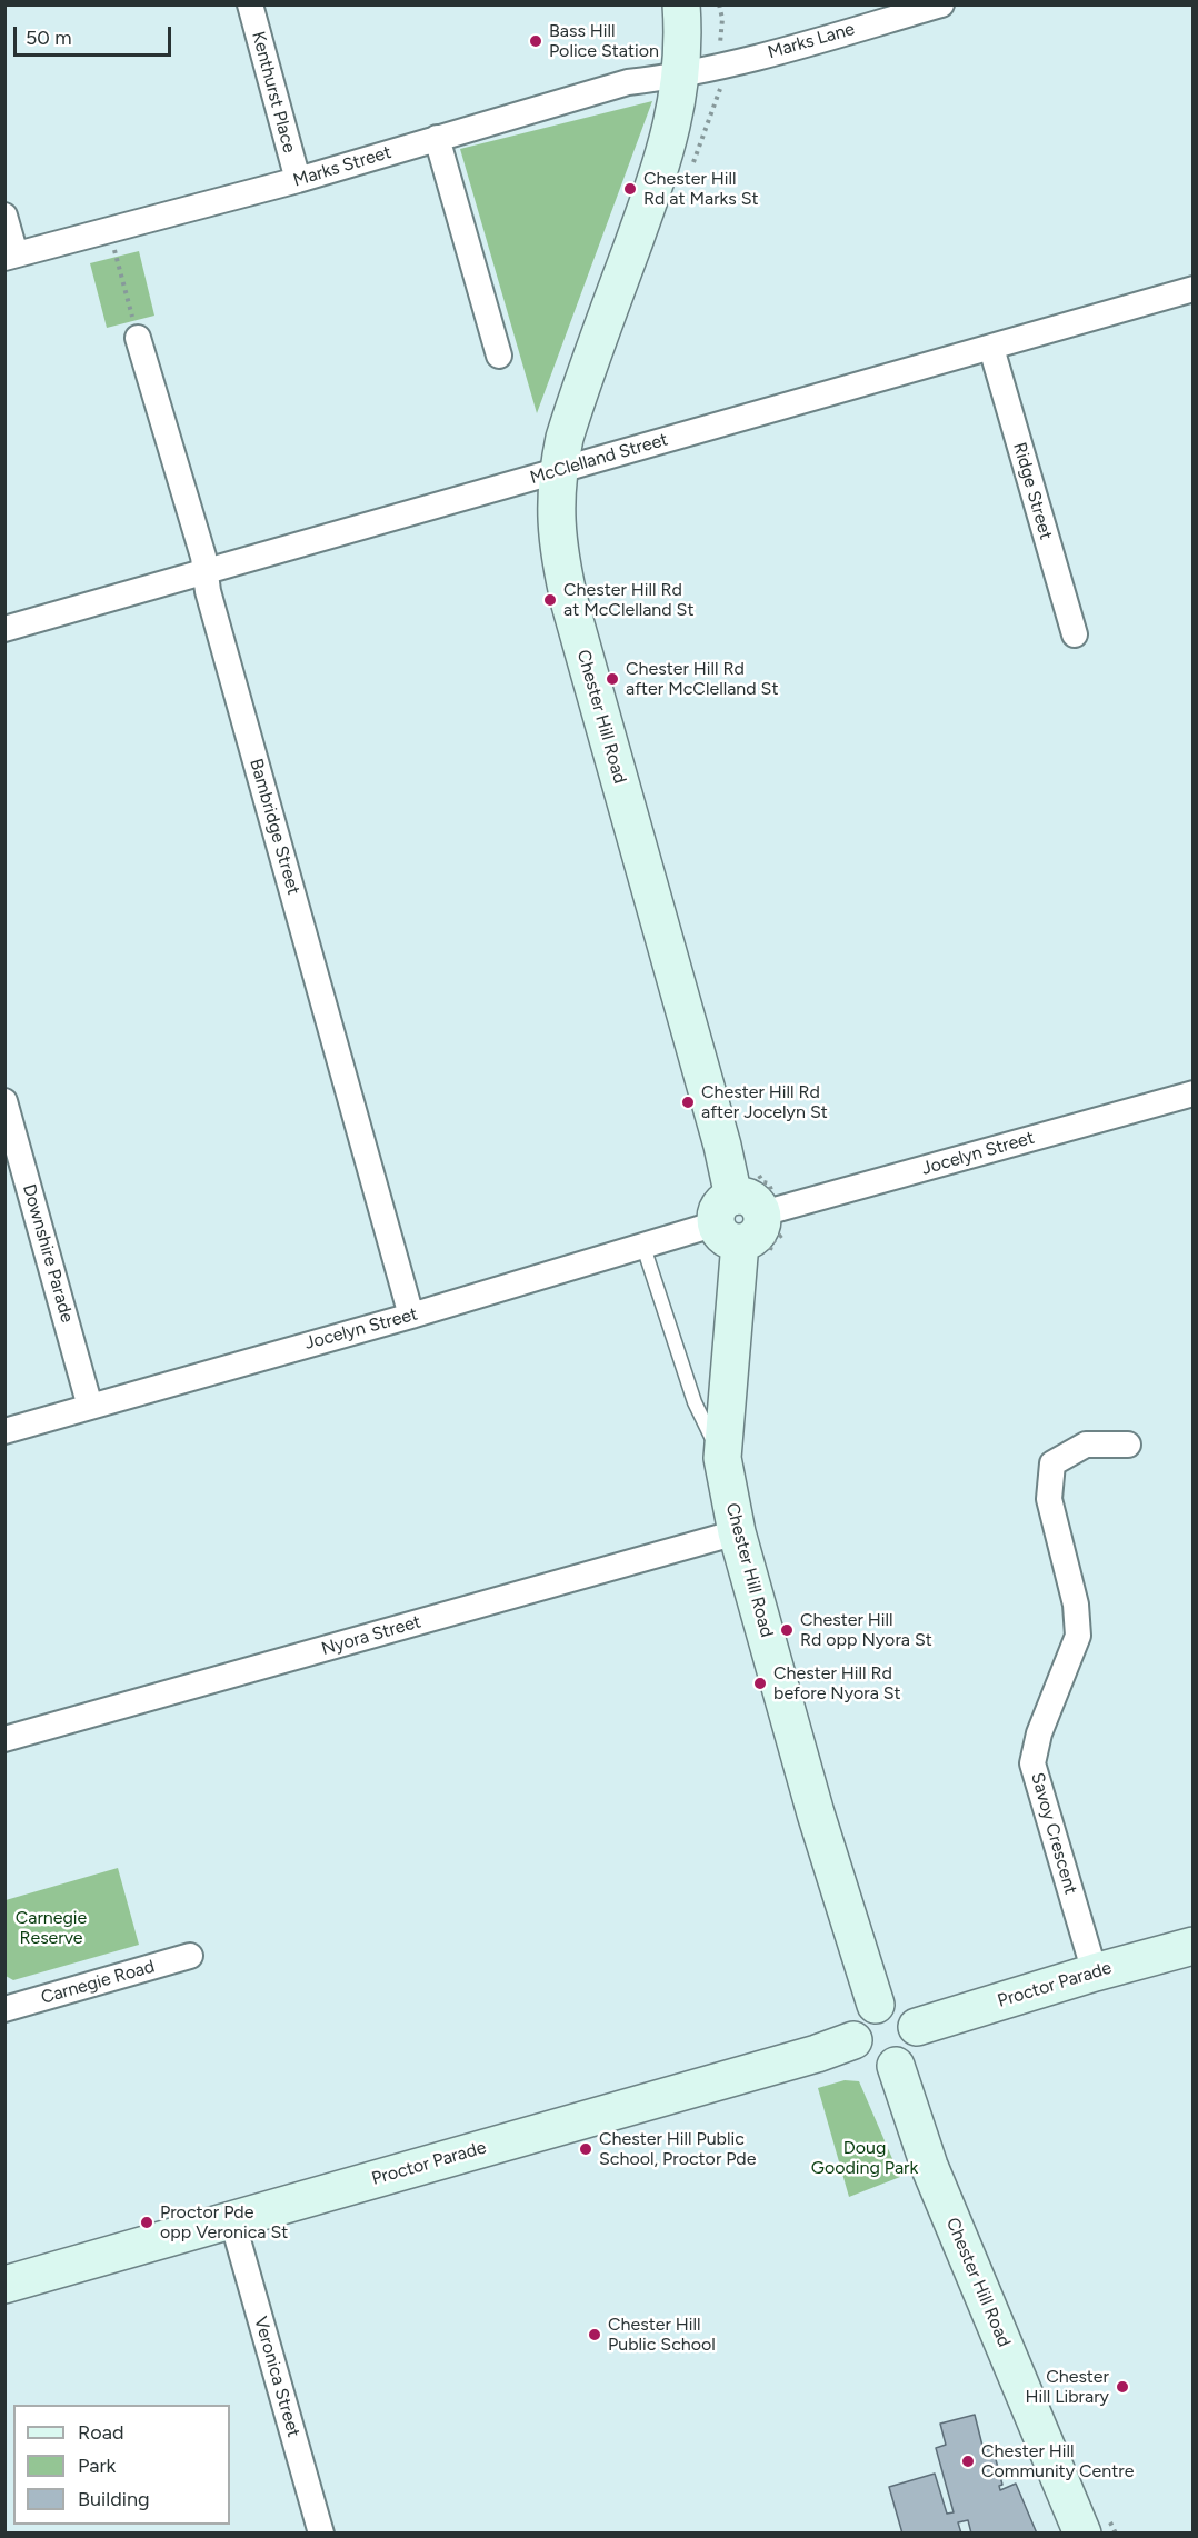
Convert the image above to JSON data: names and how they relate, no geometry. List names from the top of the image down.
{
  "streets": {
    "street": [
      "Marks Lane",
      "Kenthurst Place",
      "Marks Street",
      "McClelland Street",
      "Ridge Street",
      "Chester Hill Road",
      "Bambridge Street",
      "Jocelyn Street",
      "Downshire Parade",
      "Nyora Street",
      "Savoy Crescent",
      "Carnegie Road",
      "Proctor Parade",
      "Veronica Street"
    ]
  },
  "crossings": [
    ["Marks Lane", "Marks Street"],
    ["Marks Lane", "Chester Hill Road"],
    ["Kenthurst Place", "Marks Street"],
    ["Marks Street", "Chester Hill Road"],
    ["McClelland Street", "Ridge Street"],
    ["McClelland Street", "Chester Hill Road"],
    ["McClelland Street", "Bambridge Street"],
    ["Chester Hill Road", "Jocelyn Street"],
    ["Chester Hill Road", "Nyora Street"],
    ["Chester Hill Road", "Proctor Parade"],
    ["Bambridge Street", "Jocelyn Street"],
    ["Jocelyn Street", "Downshire Parade"],
    ["Savoy Crescent", "Proctor Parade"],
    ["Proctor Parade", "Veronica Street"]
  ],
  "parks": ["Carnegie Reserve", "Doug Gooding Park"],
  "places": [
    "Bass Hill Police Station",
    "Chester Hill Rd at Marks St",
    "Chester Hill Rd at McClelland St",
    "Chester Hill Rd after McClelland St",
    "Chester Hill Rd after Jocelyn St",
    "Chester Hill Rd opp Nyora St",
    "Chester Hill Rd before Nyora St",
    "Chester Hill Public School, Proctor Pde",
    "Proctor Pde opp Veronica St",
    "Chester Hill Public School",
    "Chester Hill Library",
    "Chester Hill Community Centre"
  ],
  "legend": ["Road", "Park", "Building"],
  "scale_bar": "50 m"
}
